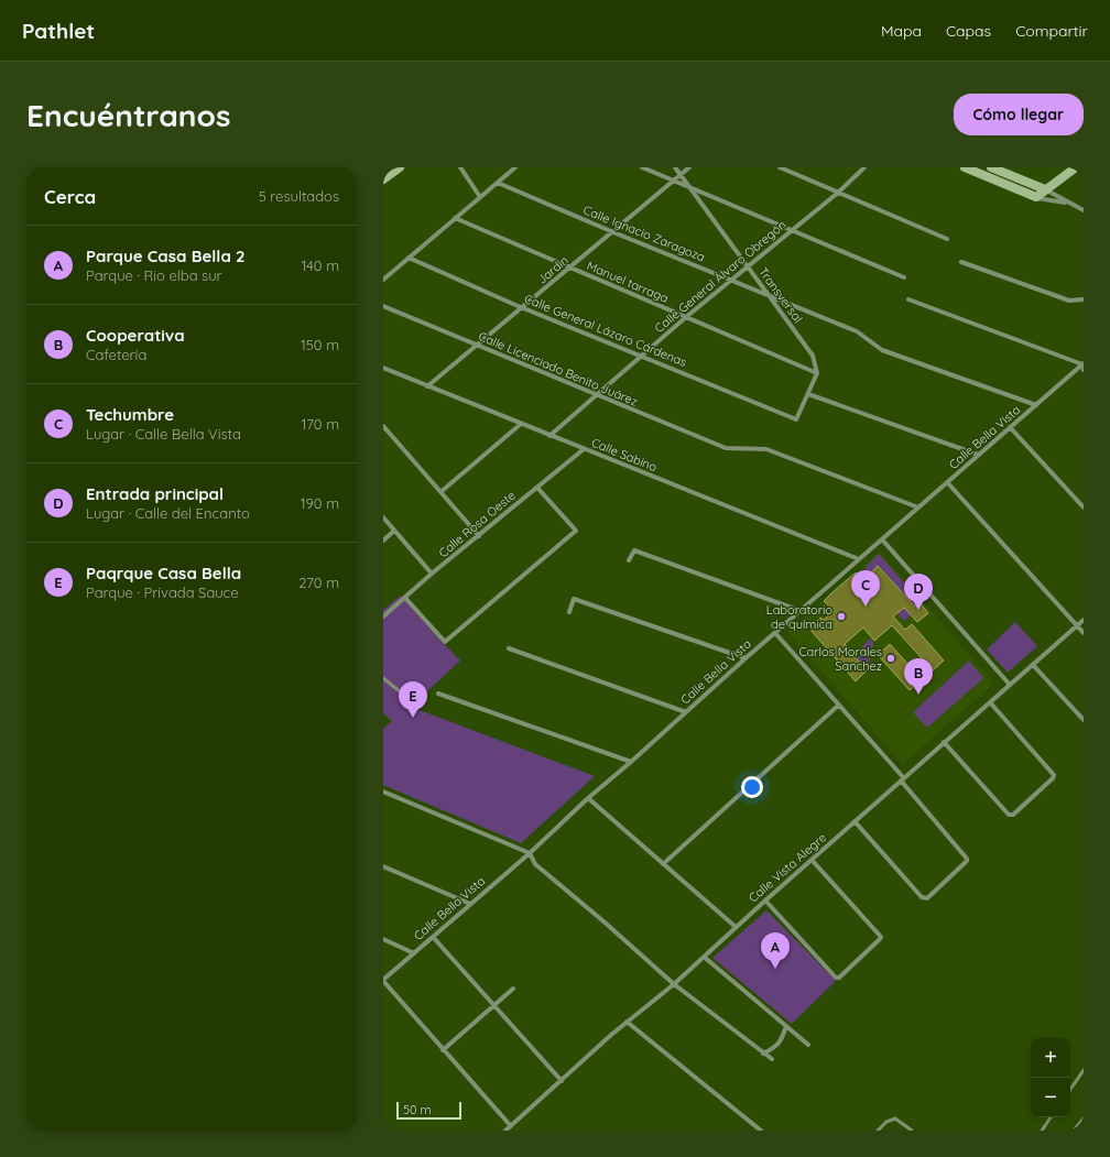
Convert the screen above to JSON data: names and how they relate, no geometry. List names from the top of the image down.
{
  "streets": {
    "street": [
      "Calle Ignacio Zaragoza",
      "Jardin",
      "Calle General Álvaro Obregón",
      "Manuel tarraga",
      "Transversal",
      "Calle General Lázaro Cárdenas",
      "Calle Licenciado Benito Juárez",
      "Calle Bella Vista",
      "Calle Sabino",
      "Calle Rosa Oeste",
      "Calle Vista Alegre"
    ]
  },
  "crossings": [
    ["Calle Ignacio Zaragoza", "Jardin"],
    ["Calle Ignacio Zaragoza", "Calle General Álvaro Obregón"],
    ["Calle Ignacio Zaragoza", "Transversal"],
    ["Calle Ignacio Zaragoza", "Calle Bella Vista"],
    ["Jardin", "Manuel tarraga"],
    ["Jardin", "Transversal"],
    ["Jardin", "Calle General Lázaro Cárdenas"],
    ["Jardin", "Calle Licenciado Benito Juárez"],
    ["Jardin", "Calle Sabino"],
    ["Calle General Álvaro Obregón", "Manuel tarraga"],
    ["Calle General Álvaro Obregón", "Transversal"],
    ["Calle General Álvaro Obregón", "Calle General Lázaro Cárdenas"],
    ["Calle General Álvaro Obregón", "Calle Licenciado Benito Juárez"],
    ["Calle General Álvaro Obregón", "Calle Sabino"],
    ["Manuel tarraga", "Transversal"],
    ["Calle Licenciado Benito Juárez", "Calle Bella Vista"],
    ["Calle Bella Vista", "Calle Sabino"],
    ["Calle Sabino", "Calle Rosa Oeste"]
  ],
  "places": ["Laboratorio de química", "Carlos Morales Sanchez"],
  "scale_bar": "50 m",
  "page": {
    "header": "Pathlet",
    "nav": ["Mapa", "Capas", "Compartir"],
    "buttons": "Cómo llegar",
    "title": "Encuéntranos",
    "heading": ["Cerca", "5 resultados"],
    "list": [
      {
        "mark": "A",
        "name": "Parque Casa Bella 2",
        "note": "Parque · Rio elba sur",
        "value": "140 m"
      },
      {
        "mark": "B",
        "name": "Cooperativa",
        "note": "Cafetería",
        "value": "150 m"
      },
      {
        "mark": "C",
        "name": "Techumbre",
        "note": "Lugar · Calle Bella Vista",
        "value": "170 m"
      },
      {
        "mark": "D",
        "name": "Entrada principal",
        "note": "Lugar · Calle del Encanto",
        "value": "190 m"
      },
      {
        "mark": "E",
        "name": "Paqrque Casa Bella",
        "note": "Parque · Privada Sauce",
        "value": "270 m"
      }
    ],
    "pins": [
      "C",
      "D",
      "B",
      "E",
      "A"
    ],
    "map_buttons": ["+", "−"],
    "scale": "50 m"
  }
}
